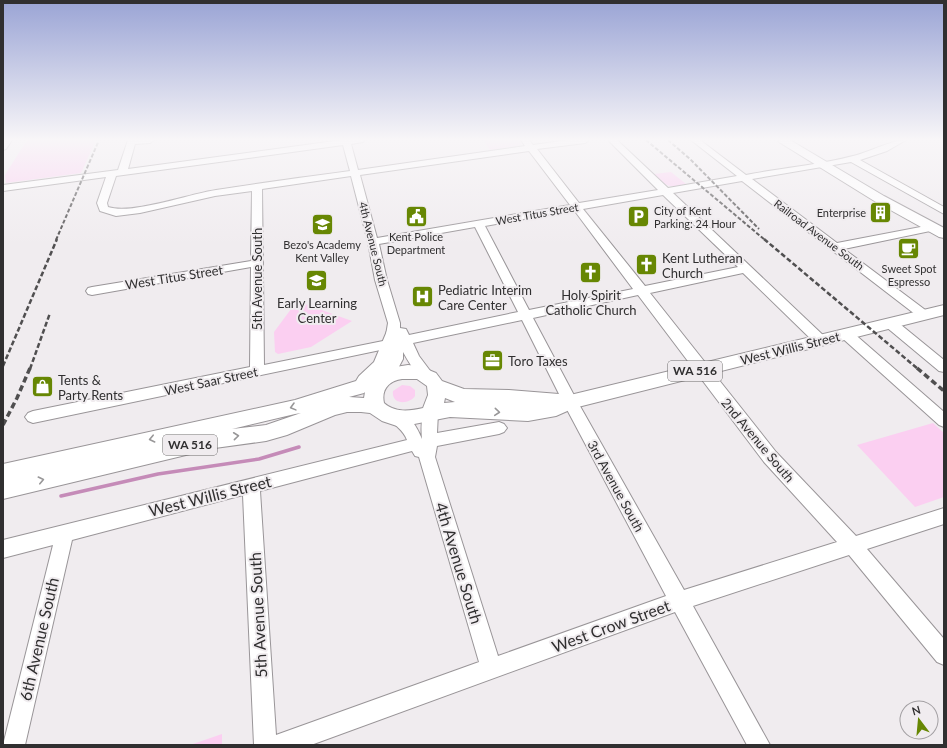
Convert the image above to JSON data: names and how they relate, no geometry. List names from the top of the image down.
{
  "streets": {
    "main road": ["West Willis Street", "WA 516"],
    "street": [
      "West Titus Street",
      "Railroad Avenue South",
      "4th Avenue South",
      "5th Avenue South",
      "West Saar Street",
      "2nd Avenue South",
      "3rd Avenue South",
      "West Crow Street",
      "6th Avenue South"
    ]
  },
  "crossings": [
    ["West Titus Street", "Railroad Avenue South"],
    ["West Titus Street", "4th Avenue South"],
    ["West Titus Street", "5th Avenue South"],
    ["West Titus Street", "2nd Avenue South"],
    ["West Titus Street", "3rd Avenue South"],
    ["Railroad Avenue South", "WA 516"],
    ["4th Avenue South", "West Willis Street"],
    ["4th Avenue South", "WA 516"],
    ["4th Avenue South", "West Saar Street"],
    ["4th Avenue South", "West Crow Street"],
    ["5th Avenue South", "West Willis Street"],
    ["5th Avenue South", "West Saar Street"],
    ["West Willis Street", "WA 516"],
    ["West Willis Street", "2nd Avenue South"],
    ["West Willis Street", "3rd Avenue South"],
    ["West Willis Street", "6th Avenue South"],
    ["West Saar Street", "2nd Avenue South"],
    ["West Saar Street", "3rd Avenue South"],
    ["2nd Avenue South", "West Crow Street"],
    ["3rd Avenue South", "West Crow Street"]
  ],
  "places": {
    "building": ["Enterprise"],
    "public building": ["Kent Police Department"],
    "parking": ["City of Kent Parking: 24 Hour"],
    "school or university": ["Bezo's Academy Kent Valley", "Early Learning Center"],
    "cafe": ["Sweet Spot Espresso"],
    "church": ["Kent Lutheran Church", "Holy Spirit Catholic Church"],
    "hospital": ["Pediatric Interim Care Center"],
    "office": ["Toro Taxes"],
    "shop": ["Tents & Party Rents"]
  },
  "north": "top"
}
